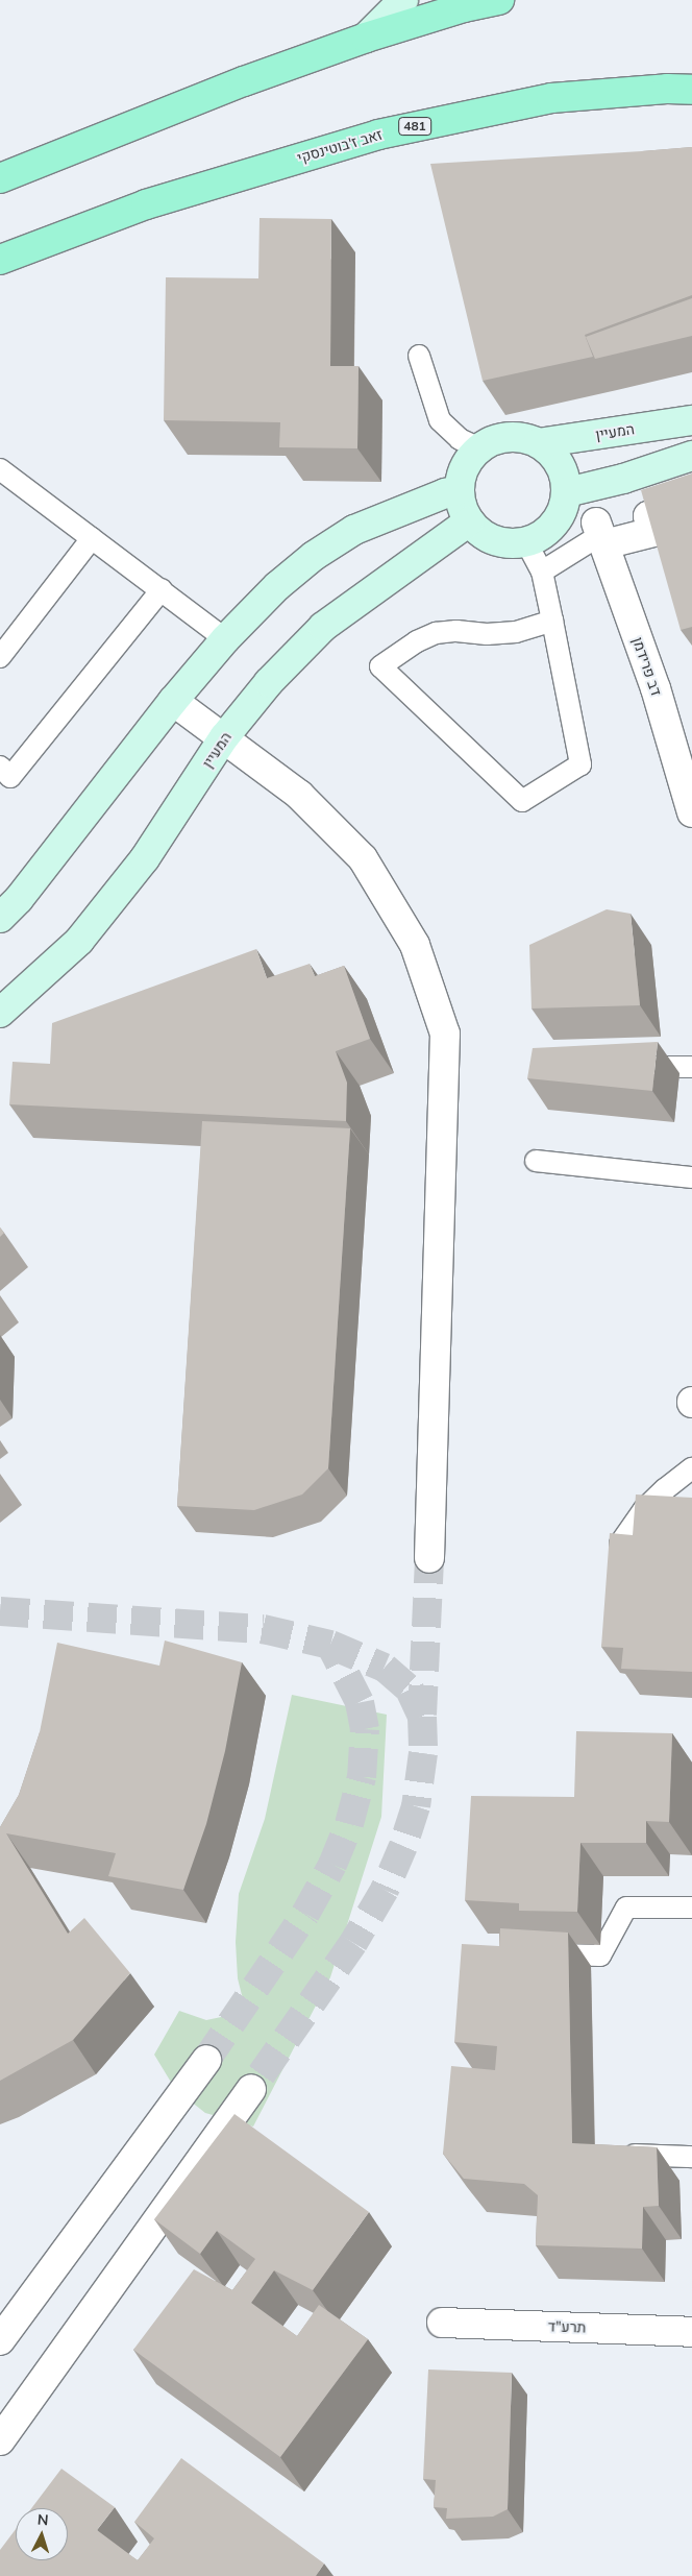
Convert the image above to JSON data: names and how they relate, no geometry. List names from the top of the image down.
{
  "streets": {
    "main road": ["481", "זאב ז'בוטינסקי"],
    "street": ["המעיין", "דב פרידמן", "תרע\"ד"]
  },
  "north": "top"
}
